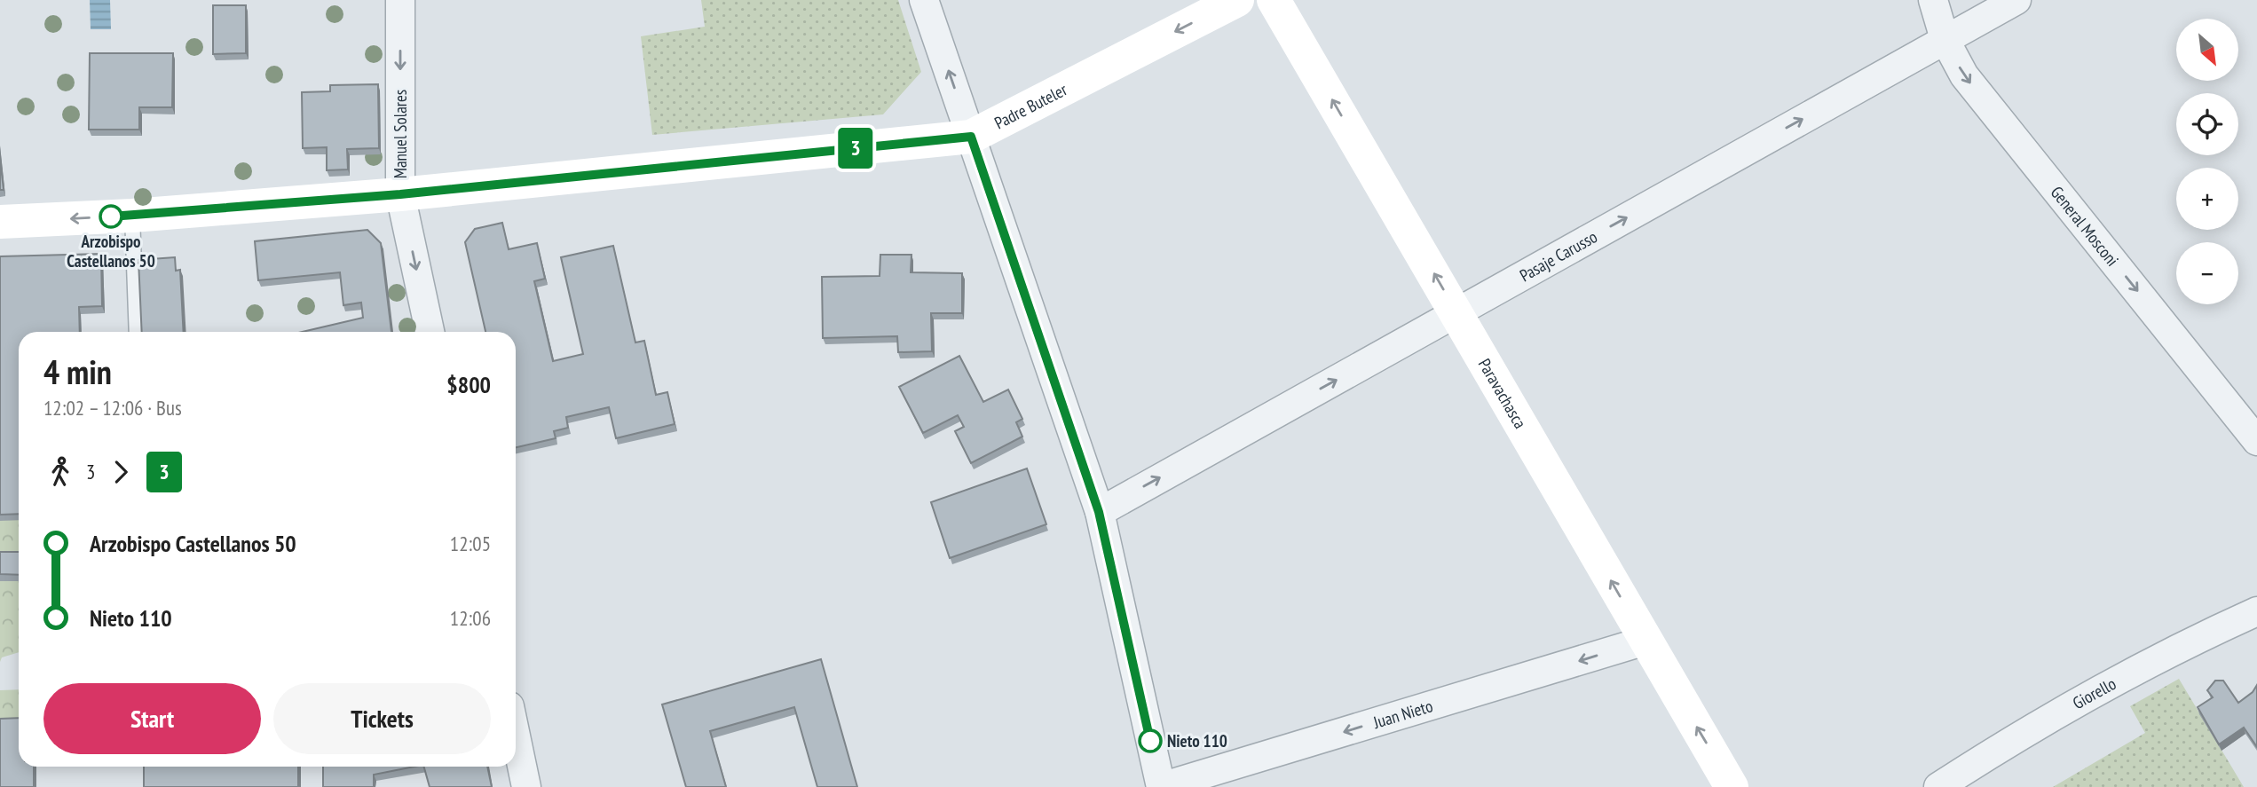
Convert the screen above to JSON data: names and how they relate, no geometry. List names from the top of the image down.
{
  "streets": {
    "street": [
      "Padre Buteler",
      "Manuel Solares",
      "General Mosconi",
      "Pasaje Carusso",
      "Paravachasca",
      "Giorello",
      "Juan Nieto"
    ]
  },
  "crossings": [
    ["Padre Buteler", "Manuel Solares"],
    ["General Mosconi", "Pasaje Carusso"],
    ["Pasaje Carusso", "Paravachasca"],
    ["Paravachasca", "Juan Nieto"]
  ],
  "one_way": [
    "Manuel Solares",
    "General Mosconi",
    "Pasaje Carusso",
    "Paravachasca",
    "Juan Nieto"
  ],
  "places": ["Arzobispo Castellanos 50", "Nieto 110"],
  "lines": ["bus line 3"],
  "north": "bottom right",
  "page": {
    "on_map": "3",
    "map_buttons": ["+", "−"],
    "heading": ["4 min", "12:02 – 12:06 · Bus", "$800"],
    "legs": ["3", "3"],
    "list": [
      {
        "name": "Arzobispo Castellanos 50",
        "value": "12:05"
      },
      {
        "name": "Nieto 110",
        "value": "12:06"
      }
    ],
    "buttons": ["Start", "Tickets"]
  }
}
